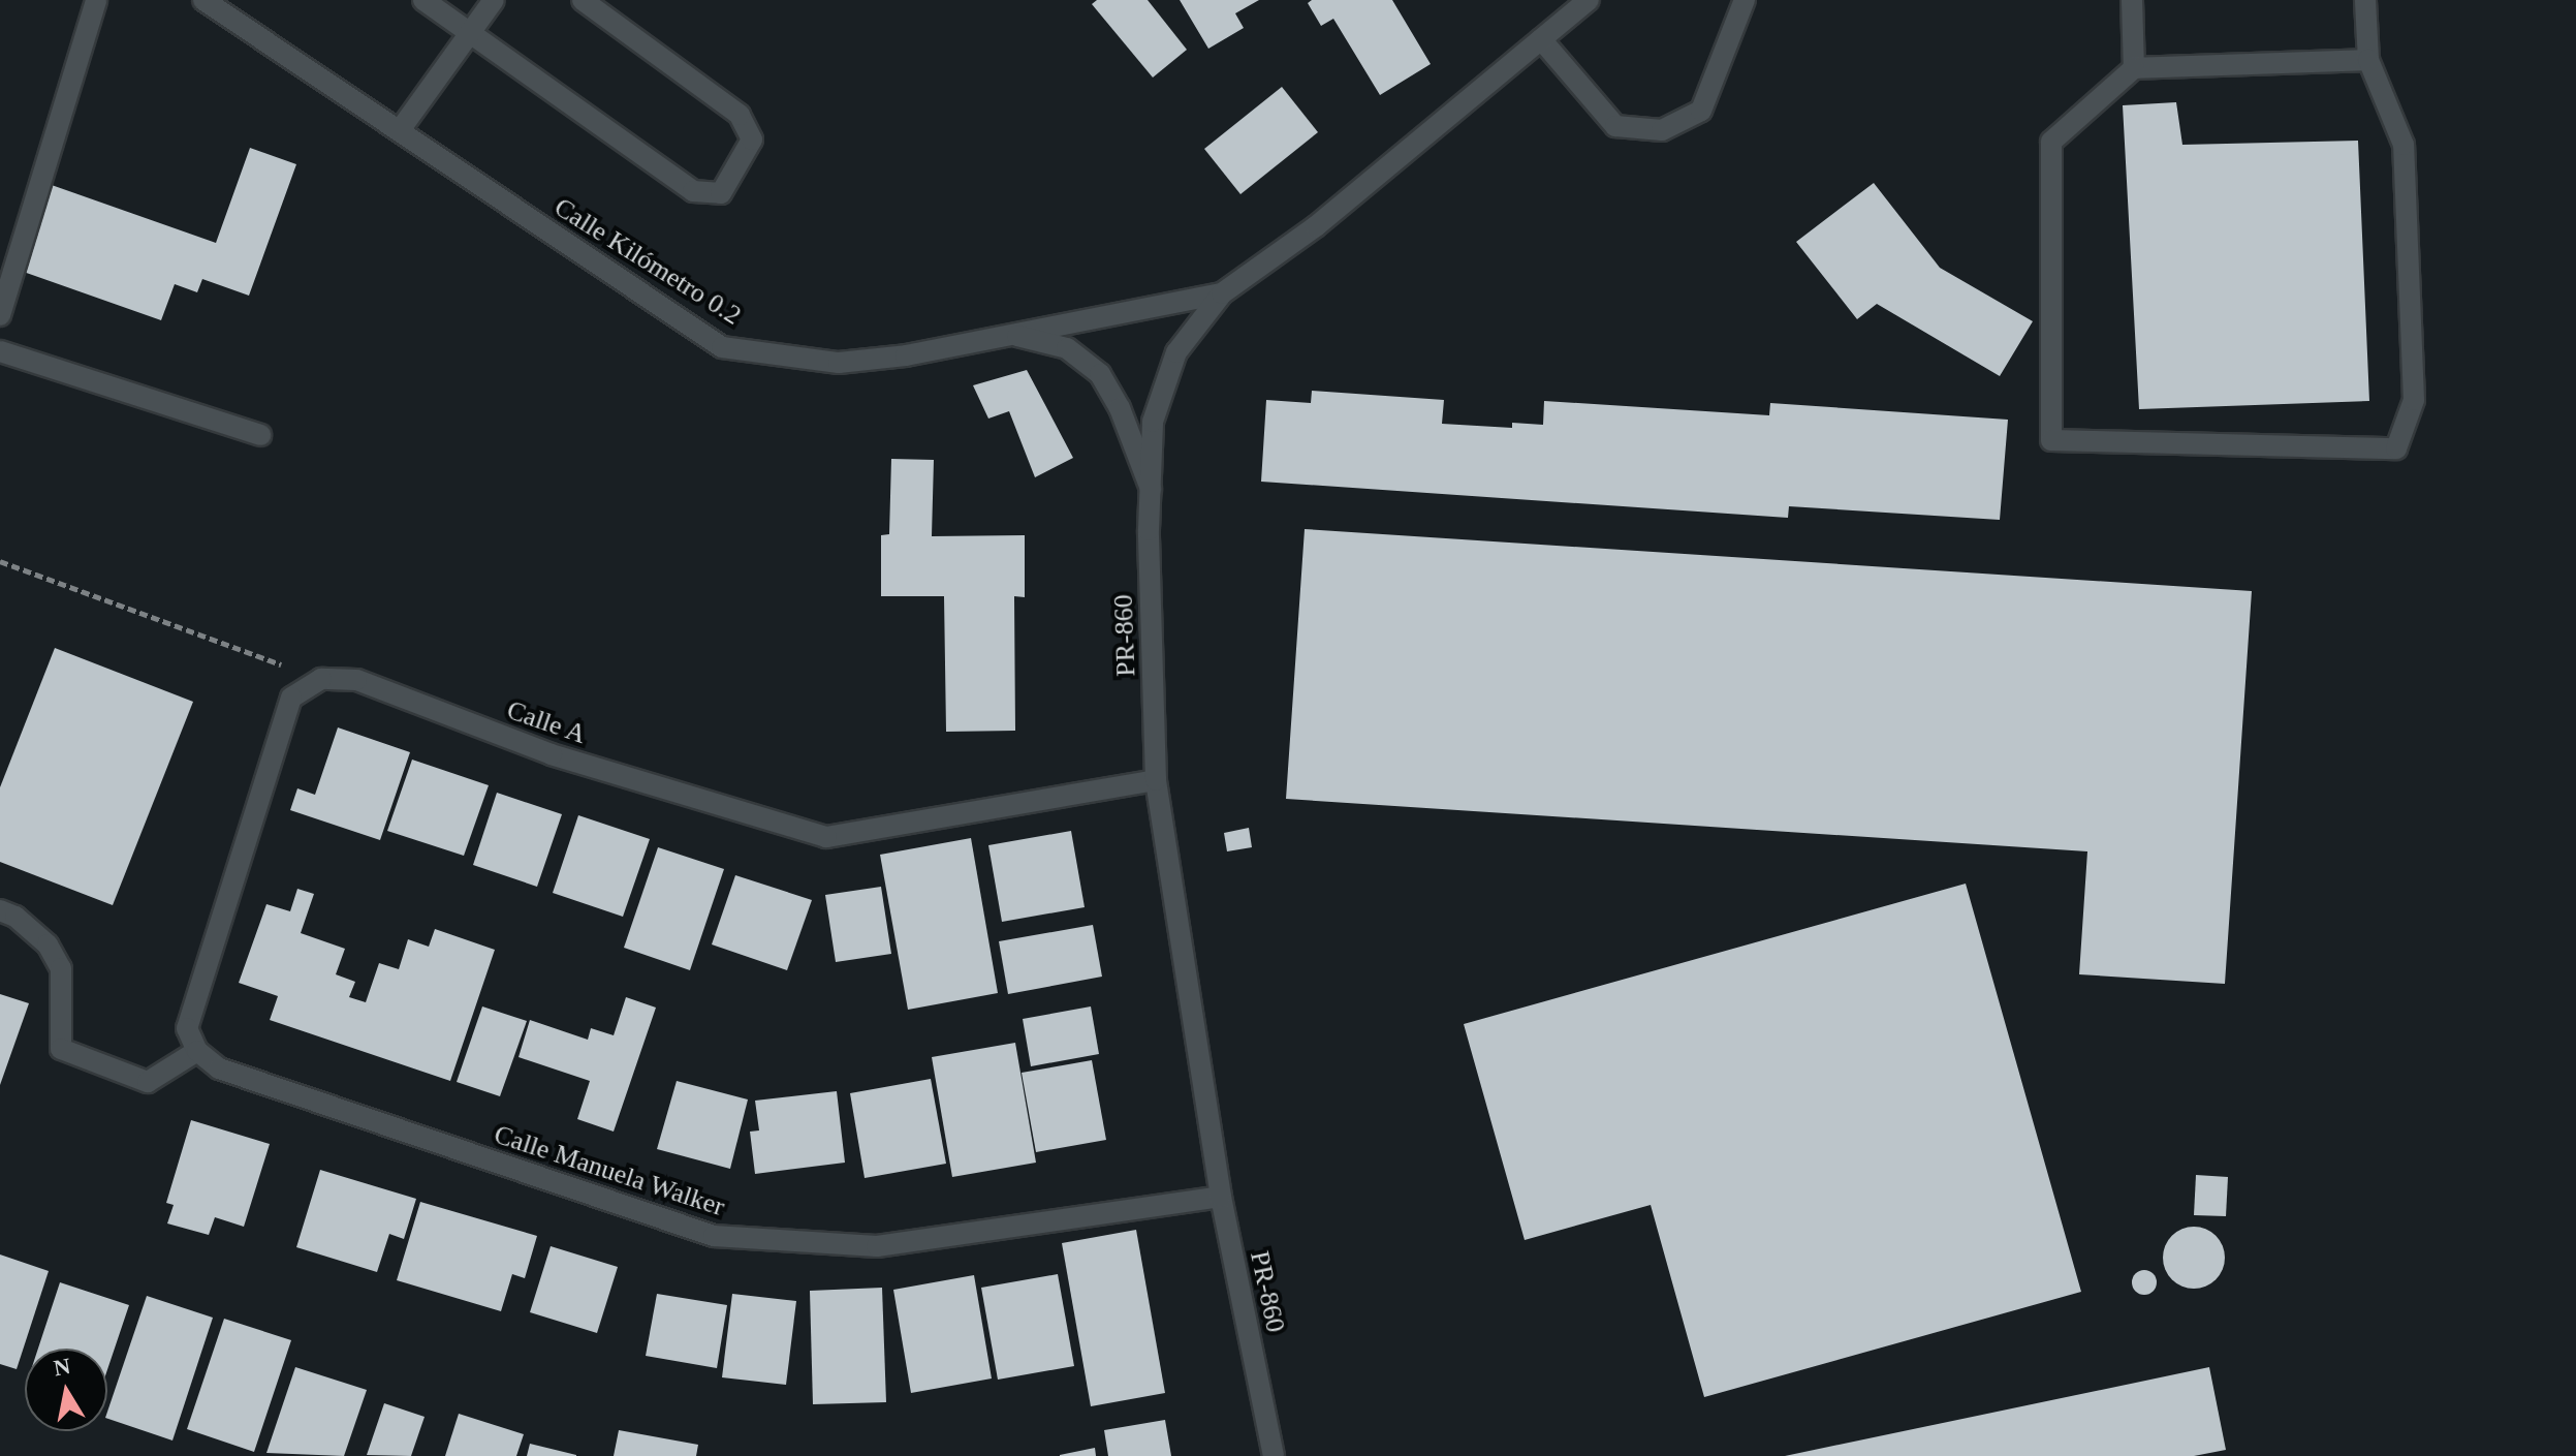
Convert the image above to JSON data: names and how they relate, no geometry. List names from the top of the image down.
{
  "streets": {
    "street": [
      "Calle Kilómetro 0.2",
      "PR-860",
      "Calle A",
      "Calle Manuela Walker"
    ]
  },
  "crossings": [
    ["Calle Kilómetro 0.2", "PR-860"],
    ["PR-860", "Calle A"],
    ["PR-860", "Calle Manuela Walker"]
  ],
  "north": "top"
}
